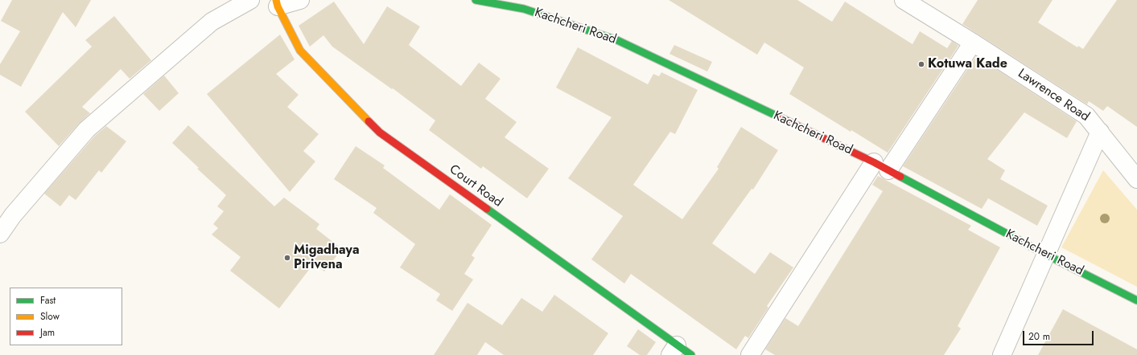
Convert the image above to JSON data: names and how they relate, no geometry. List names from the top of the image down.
{
  "streets": {
    "street": ["Kachcheri Road", "Lawrence Road", "Court Road"]
  },
  "places": ["Kotuwa Kade", "Migadhaya Pirivena"],
  "legend": ["Fast", "Slow", "Jam"],
  "scale_bar": "20 m"
}
